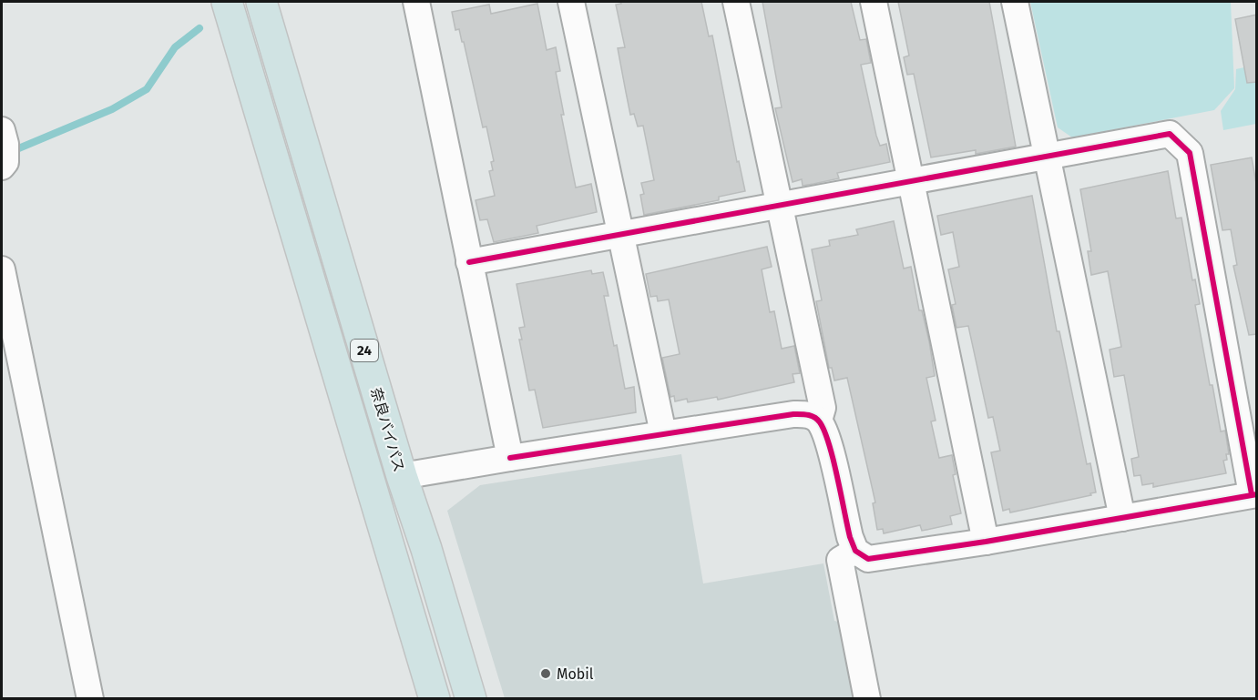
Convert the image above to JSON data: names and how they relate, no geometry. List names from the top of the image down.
{
  "streets": {
    "highway": ["24", "奈良バイパス"]
  },
  "places": ["Mobil"]
}
